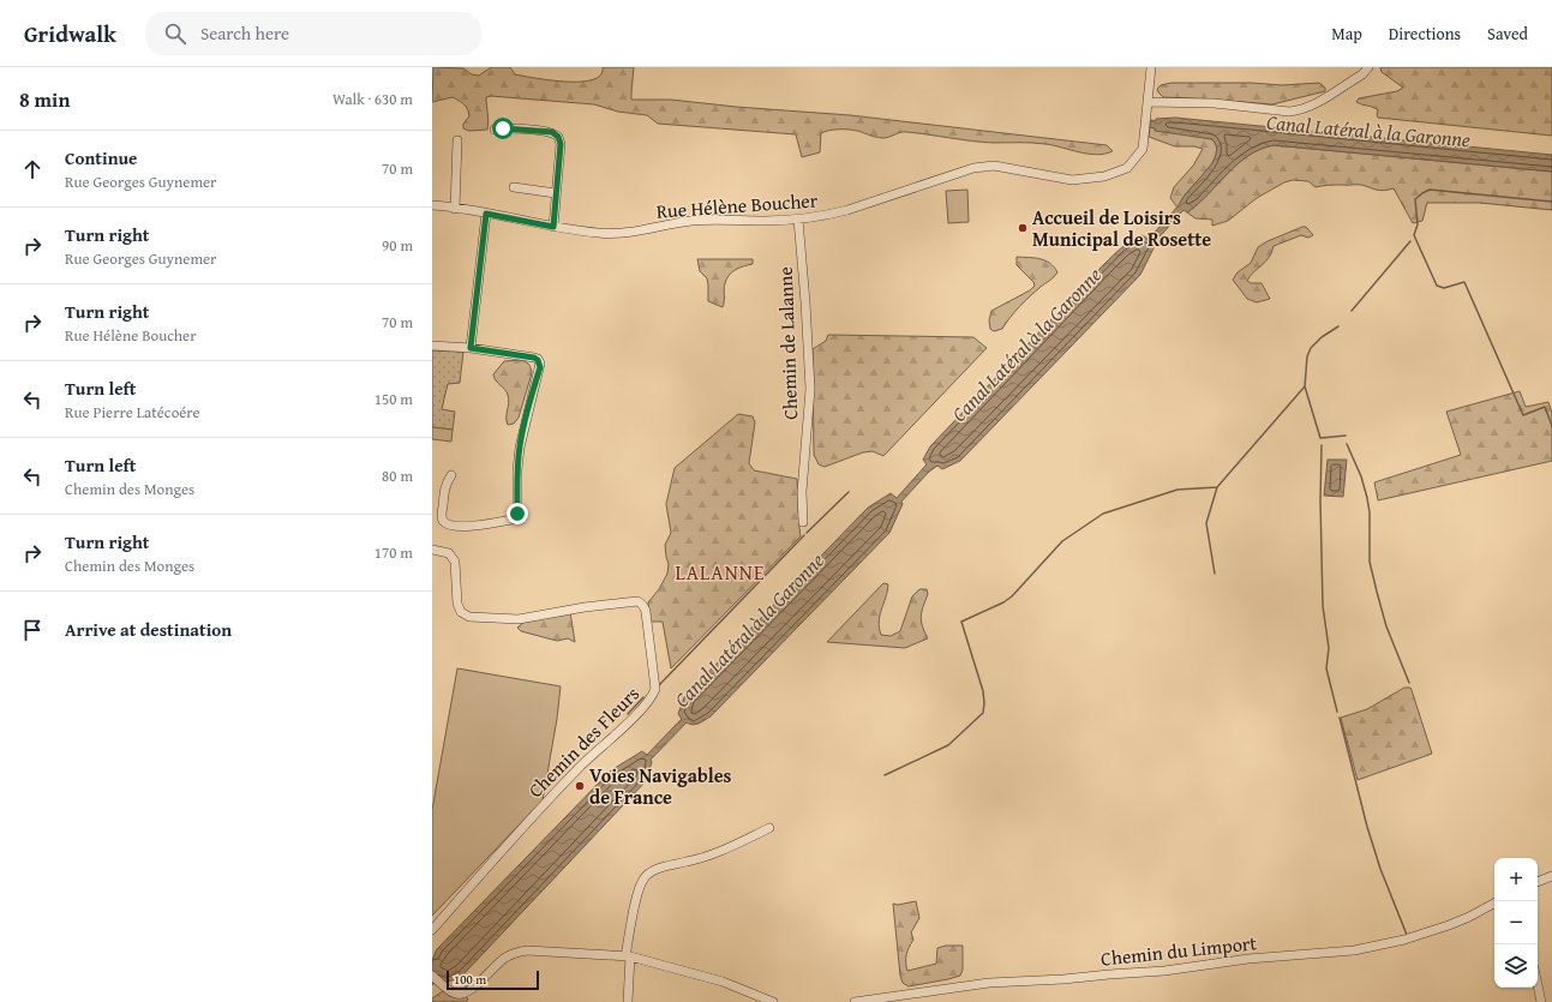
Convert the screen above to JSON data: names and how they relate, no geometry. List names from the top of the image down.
{
  "streets": {
    "street": [
      "Rue Hélène Boucher",
      "Chemin de Lalanne",
      "Chemin des Fleurs",
      "Chemin du Limport"
    ]
  },
  "crossings": [
    ["Rue Hélène Boucher", "Chemin de Lalanne"]
  ],
  "districts": ["LALANNE"],
  "water": ["Canal Latéral à la Garonne"],
  "places": ["Accueil de Loisirs Municipal de Rosette", "Voies Navigables de France"],
  "scale_bar": "100 m",
  "page": {
    "header": "Gridwalk",
    "search": "Search here",
    "nav": ["Map", "Directions", "Saved"],
    "heading": ["8 min", "Walk · 630 m"],
    "list": [
      ["Continue", "Rue Georges Guynemer", "70 m"],
      ["Turn right", "Rue Georges Guynemer", "90 m"],
      ["Turn right", "Rue Hélène Boucher", "70 m"],
      ["Turn left", "Rue Pierre Latécoére", "150 m"],
      ["Turn left", "Chemin des Monges", "80 m"],
      ["Turn right", "Chemin des Monges", "170 m"],
      "Arrive at destination"
    ],
    "map_buttons": ["+", "−"],
    "scale": "100 m"
  }
}
